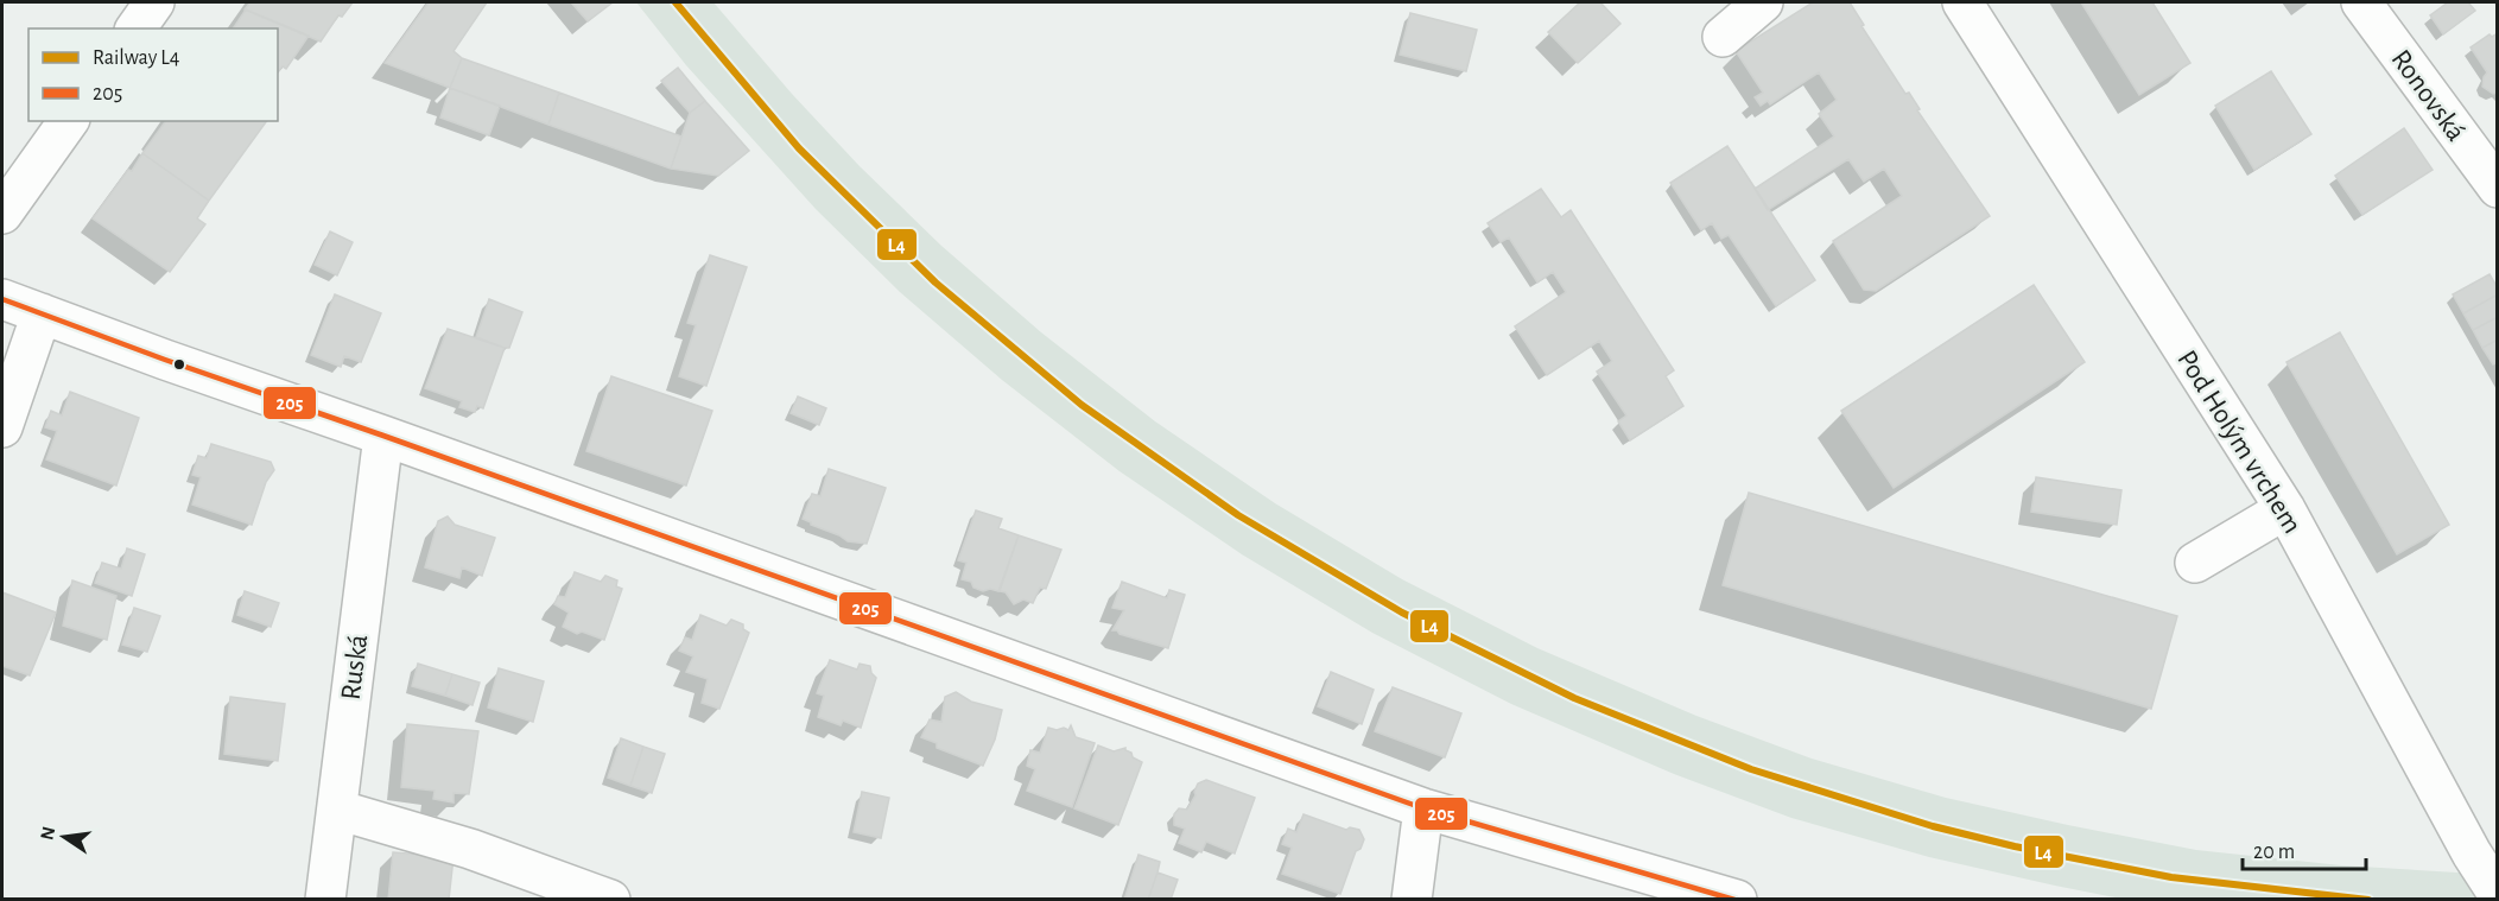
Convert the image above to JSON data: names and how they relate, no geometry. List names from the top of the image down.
{
  "streets": {
    "street": ["Ronovská", "Pod Holým vrchem", "Ruská"]
  },
  "lines": ["rail line L4", "transit line 205"],
  "legend": ["Railway L4", "205"],
  "scale_bar": "20 m",
  "north": "left"
}
